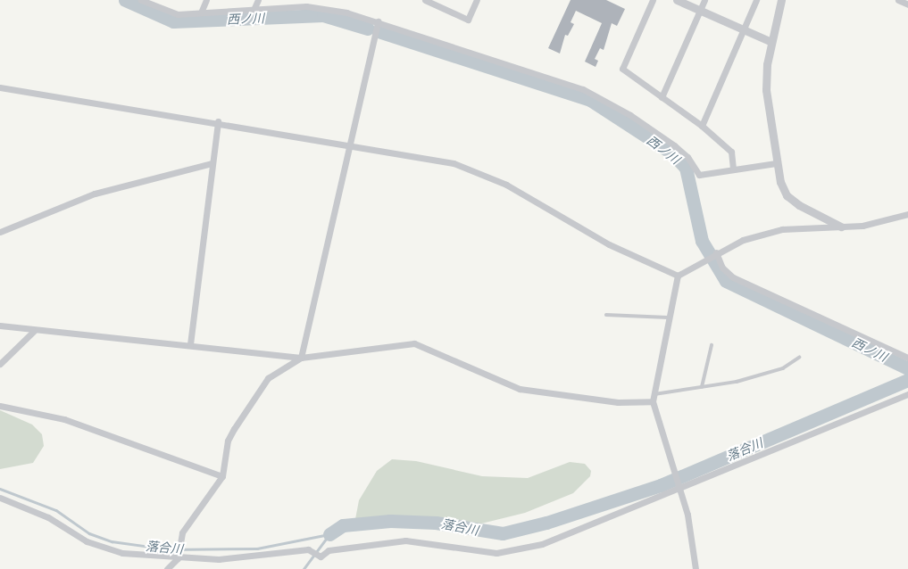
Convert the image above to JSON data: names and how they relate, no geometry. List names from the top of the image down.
{
  "water": ["西ノ川", "落合川"]
}
